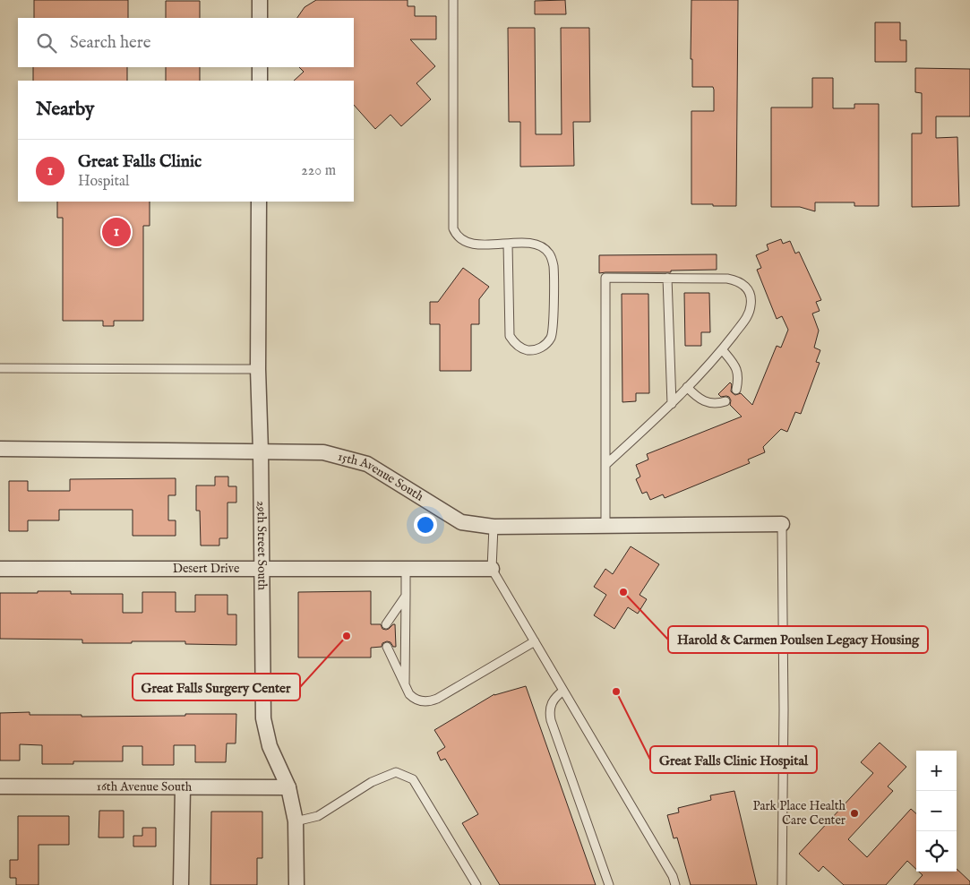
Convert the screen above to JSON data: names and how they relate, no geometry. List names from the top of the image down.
{
  "streets": {
    "street": [
      "15th Avenue South",
      "29th Street South",
      "Desert Drive",
      "16th Avenue South"
    ]
  },
  "crossings": [
    ["15th Avenue South", "29th Street South"],
    ["29th Street South", "Desert Drive"],
    ["29th Street South", "16th Avenue South"]
  ],
  "places": [
    "Harold & Carmen Poulsen Legacy Housing",
    "Great Falls Surgery Center",
    "Great Falls Clinic Hospital",
    "Park Place Health Care Center"
  ],
  "page": {
    "search": "Search here",
    "heading": "Nearby",
    "list": [
      {
        "mark": "1",
        "name": "Great Falls Clinic",
        "note": "Hospital",
        "value": "220 m"
      }
    ],
    "pins": "1",
    "map_buttons": ["+", "−"]
  }
}
